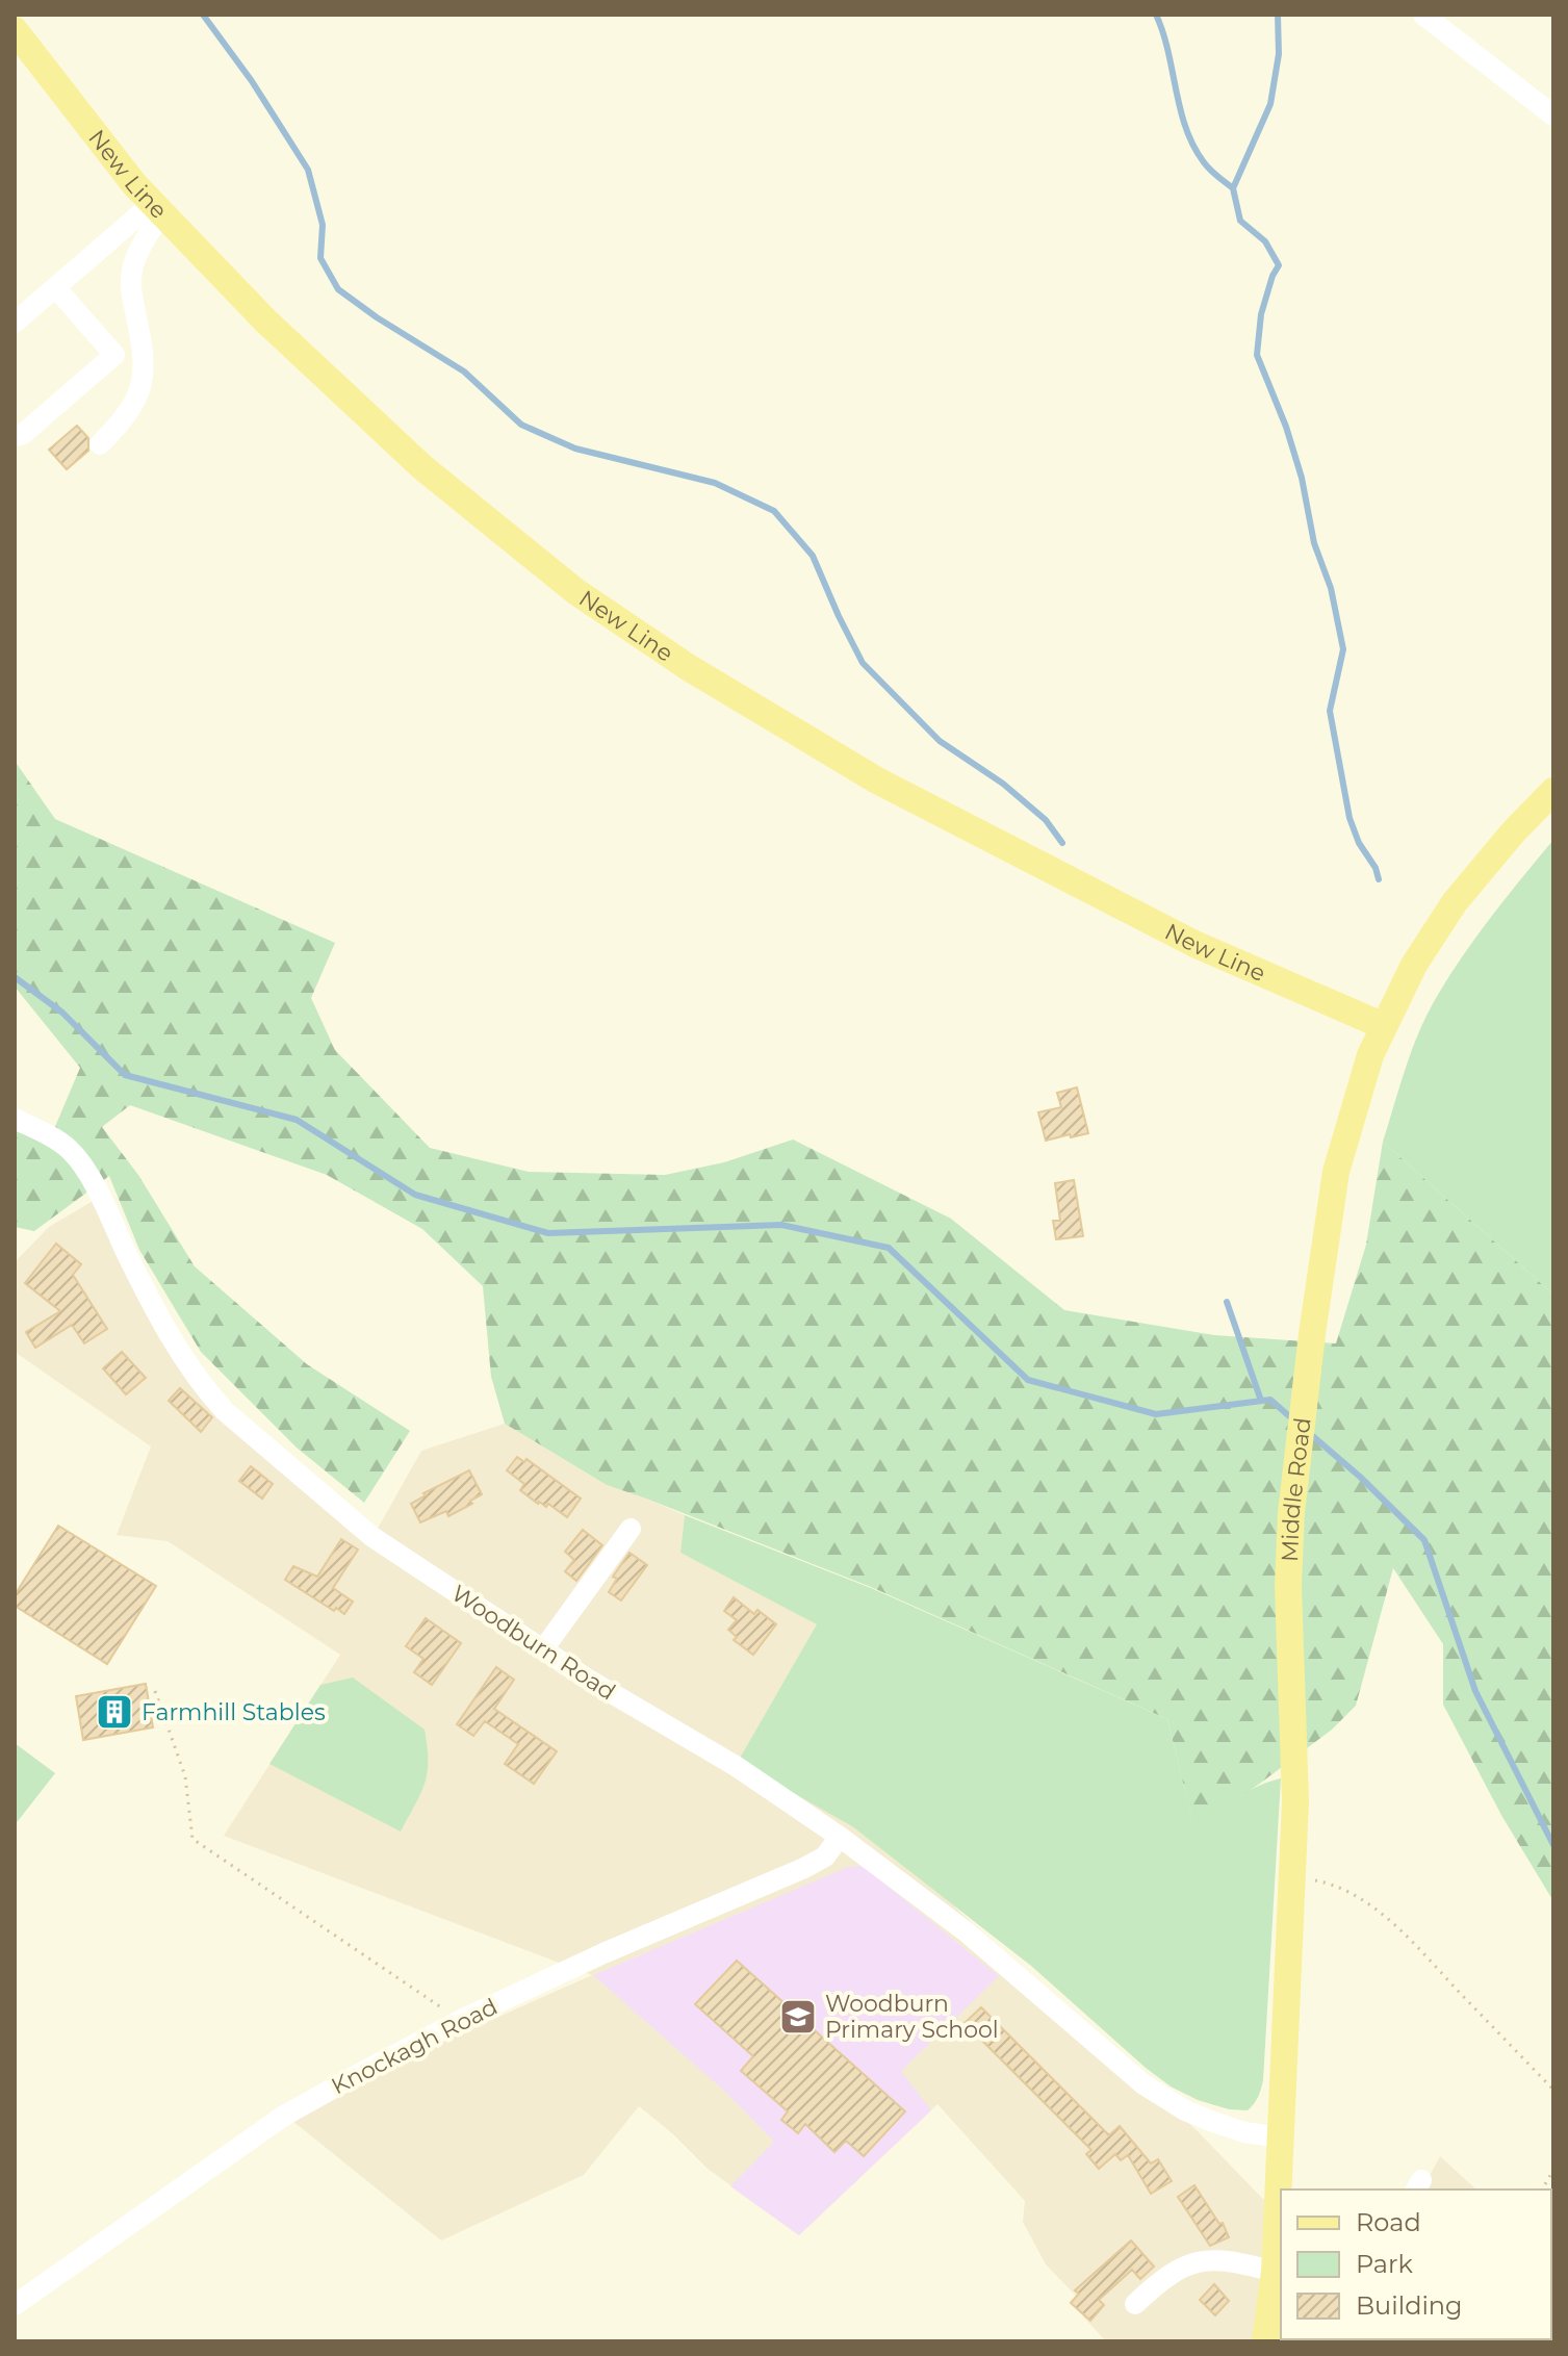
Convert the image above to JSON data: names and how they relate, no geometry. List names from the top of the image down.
{
  "streets": {
    "main road": ["New Line", "Middle Road"],
    "street": ["Woodburn Road", "Knockagh Road"]
  },
  "crossings": [
    ["New Line", "Middle Road"],
    ["Middle Road", "Woodburn Road"],
    ["Woodburn Road", "Knockagh Road"]
  ],
  "places": {
    "building": ["Farmhill Stables"],
    "school or university": ["Woodburn Primary School"]
  },
  "legend": ["Road", "Park", "Building"]
}
